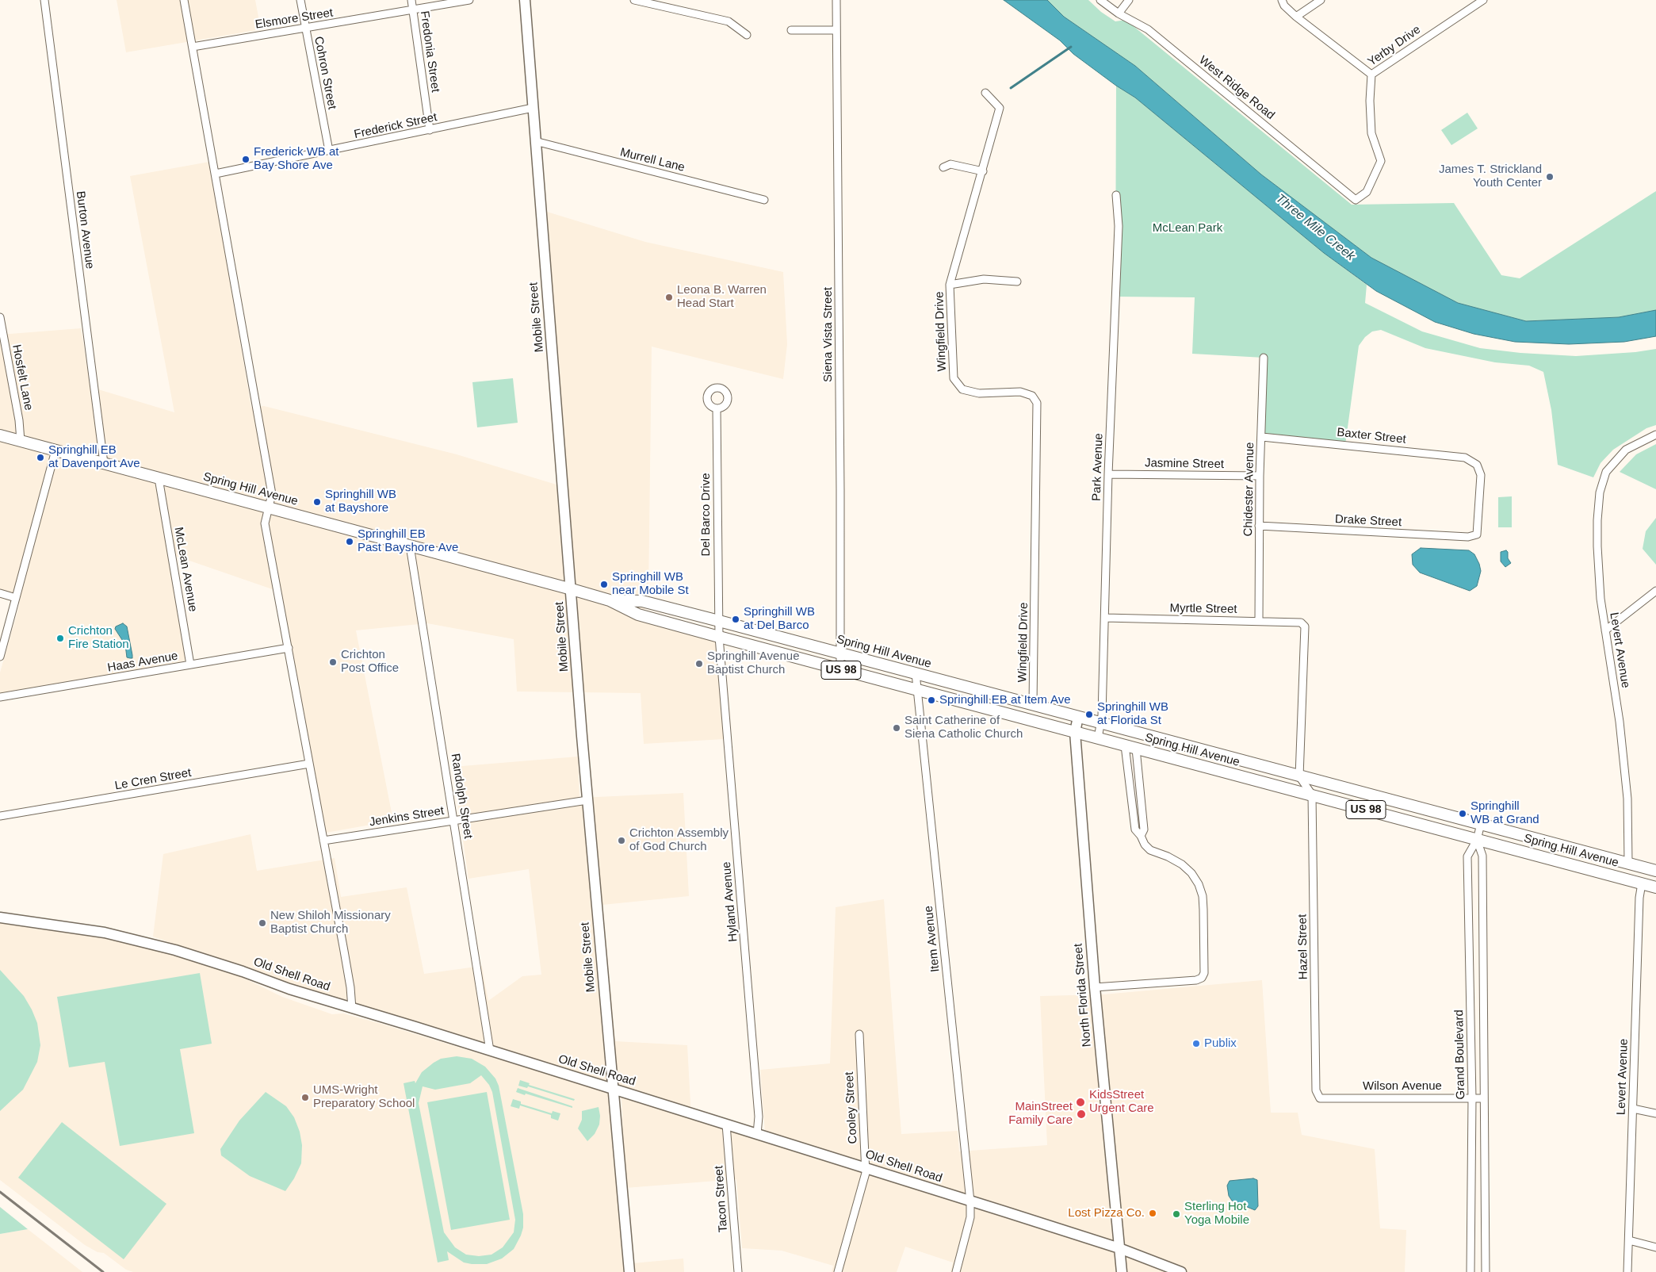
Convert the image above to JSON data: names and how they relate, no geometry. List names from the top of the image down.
{
  "streets": {
    "main road": ["Spring Hill Avenue", "US 98"],
    "street": [
      "Elsmore Street",
      "Yerby Drive",
      "Fredonia Street",
      "Cohron Street",
      "West Ridge Road",
      "Frederick Street",
      "Murrell Lane",
      "Burton Avenue",
      "Mobile Street",
      "Wingfield Drive",
      "Siena Vista Street",
      "Hosfelt Lane",
      "Baxter Street",
      "Jasmine Street",
      "Park Avenue",
      "Chidester Avenue",
      "Del Barco Drive",
      "Drake Street",
      "McLean Avenue",
      "Myrtle Street",
      "Levert Avenue",
      "Haas Avenue",
      "Le Cren Street",
      "Randolph Street",
      "Jenkins Street",
      "Hyland Avenue",
      "Item Avenue",
      "Hazel Street",
      "Old Shell Road",
      "North Florida Street",
      "Grand Boulevard",
      "Wilson Avenue",
      "Cooley Street",
      "Tacon Street"
    ]
  },
  "crossings": [
    ["Elsmore Street", "Fredonia Street"],
    ["Elsmore Street", "Cohron Street"],
    ["Yerby Drive", "West Ridge Road"],
    ["Fredonia Street", "Frederick Street"],
    ["Cohron Street", "Frederick Street"],
    ["Frederick Street", "Mobile Street"],
    ["Murrell Lane", "Mobile Street"],
    ["Burton Avenue", "Spring Hill Avenue"],
    ["Mobile Street", "Spring Hill Avenue"],
    ["Mobile Street", "Jenkins Street"],
    ["Mobile Street", "Old Shell Road"],
    ["Wingfield Drive", "Spring Hill Avenue"],
    ["Siena Vista Street", "Spring Hill Avenue"],
    ["Hosfelt Lane", "Spring Hill Avenue"],
    ["Baxter Street", "Chidester Avenue"],
    ["Baxter Street", "Drake Street"],
    ["Jasmine Street", "Park Avenue"],
    ["Jasmine Street", "Chidester Avenue"],
    ["Park Avenue", "Spring Hill Avenue"],
    ["Park Avenue", "Myrtle Street"],
    ["Spring Hill Avenue", "Del Barco Drive"],
    ["Spring Hill Avenue", "McLean Avenue"],
    ["Spring Hill Avenue", "Myrtle Street"],
    ["Spring Hill Avenue", "Levert Avenue"],
    ["Spring Hill Avenue", "Randolph Street"],
    ["Spring Hill Avenue", "Hyland Avenue"],
    ["Spring Hill Avenue", "Item Avenue"],
    ["Spring Hill Avenue", "Hazel Street"],
    ["Spring Hill Avenue", "North Florida Street"],
    ["Spring Hill Avenue", "Grand Boulevard"],
    ["Chidester Avenue", "Drake Street"],
    ["Chidester Avenue", "Myrtle Street"],
    ["Del Barco Drive", "Hyland Avenue"],
    ["McLean Avenue", "Haas Avenue"],
    ["Randolph Street", "Jenkins Street"],
    ["Randolph Street", "Old Shell Road"],
    ["Hyland Avenue", "Old Shell Road"],
    ["Item Avenue", "Old Shell Road"],
    ["Hazel Street", "Wilson Avenue"],
    ["Old Shell Road", "North Florida Street"],
    ["Old Shell Road", "Cooley Street"],
    ["Old Shell Road", "Tacon Street"],
    ["Grand Boulevard", "Wilson Avenue"]
  ],
  "water": ["Three Mile Creek"],
  "parks": ["McLean Park"],
  "places": [
    "Frederick WB at Bay Shore Ave",
    "James T. Strickland Youth Center",
    "Leona B. Warren Head Start",
    "Springhill EB at Davenport Ave",
    "Springhill WB at Bayshore",
    "Springhill EB Past Bayshore Ave",
    "Springhill WB near Mobile St",
    "Springhill WB at Del Barco",
    "Crichton Fire Station",
    "Crichton Post Office",
    "Springhill Avenue Baptist Church",
    "Springhill EB at Item Ave",
    "Springhill WB at Florida St",
    "Saint Catherine of Siena Catholic Church",
    "Springhill WB at Grand",
    "Crichton Assembly of God Church",
    "New Shiloh Missionary Baptist Church",
    "Publix",
    "UMS-Wright Preparatory School",
    "KidsStreet Urgent Care",
    "MainStreet Family Care",
    "Lost Pizza Co.",
    "Sterling Hot Yoga Mobile"
  ]
}
